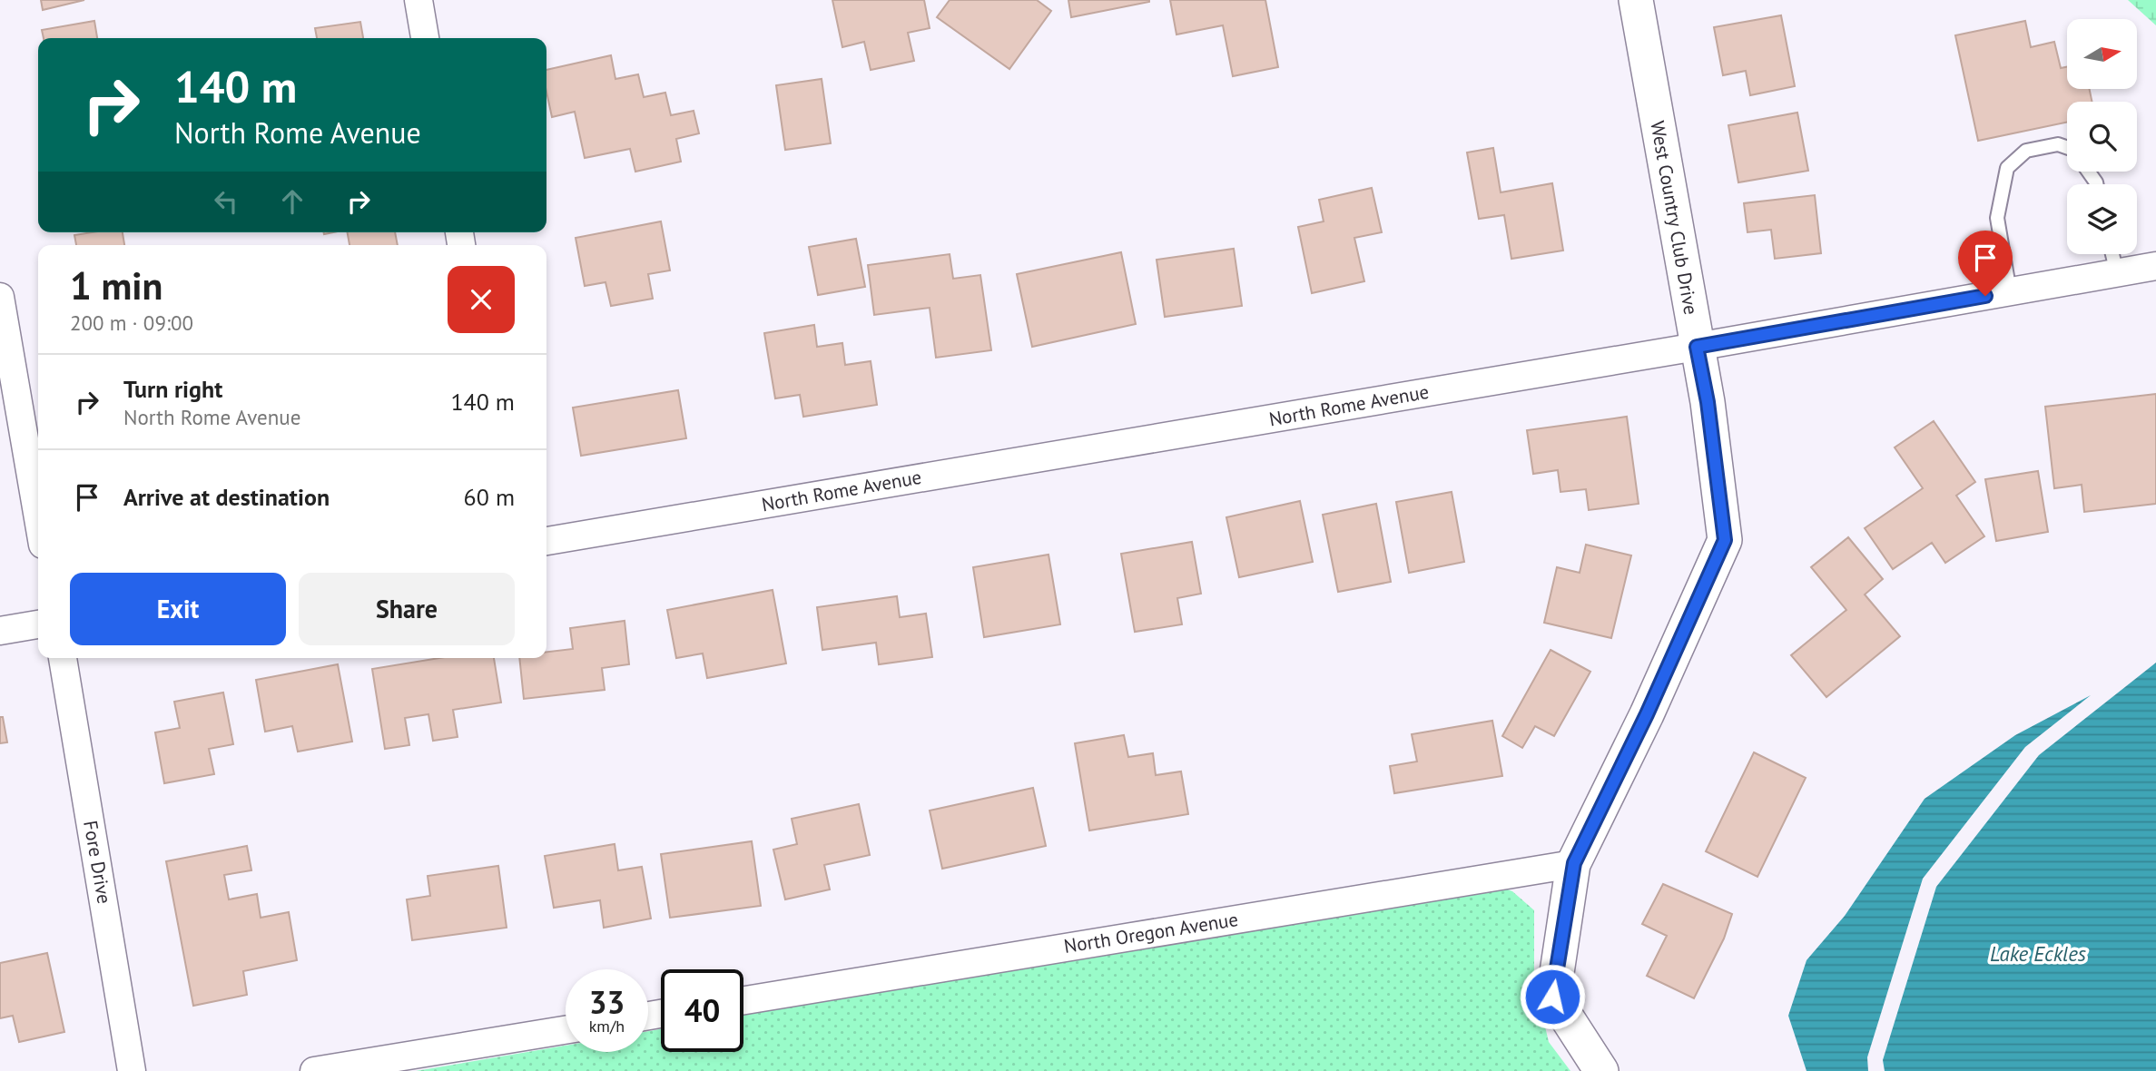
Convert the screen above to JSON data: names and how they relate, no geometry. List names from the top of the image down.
{
  "streets": {
    "street": [
      "West Country Club Drive",
      "North Rome Avenue",
      "Fore Drive",
      "North Oregon Avenue"
    ]
  },
  "crossings": [
    ["West Country Club Drive", "North Rome Avenue"],
    ["West Country Club Drive", "North Oregon Avenue"]
  ],
  "water": ["Lake Eckles"],
  "north": "right",
  "page": {
    "turn": ["140 m", "North Rome Avenue"],
    "heading": ["1 min", "200 m · 09:00"],
    "list": [
      {
        "name": "Turn right",
        "note": "North Rome Avenue",
        "value": "140 m"
      },
      {
        "name": "Arrive at destination",
        "value": "60 m"
      }
    ],
    "buttons": ["Exit", "Share"],
    "speed": "33 km/h",
    "limit": "40"
  }
}
